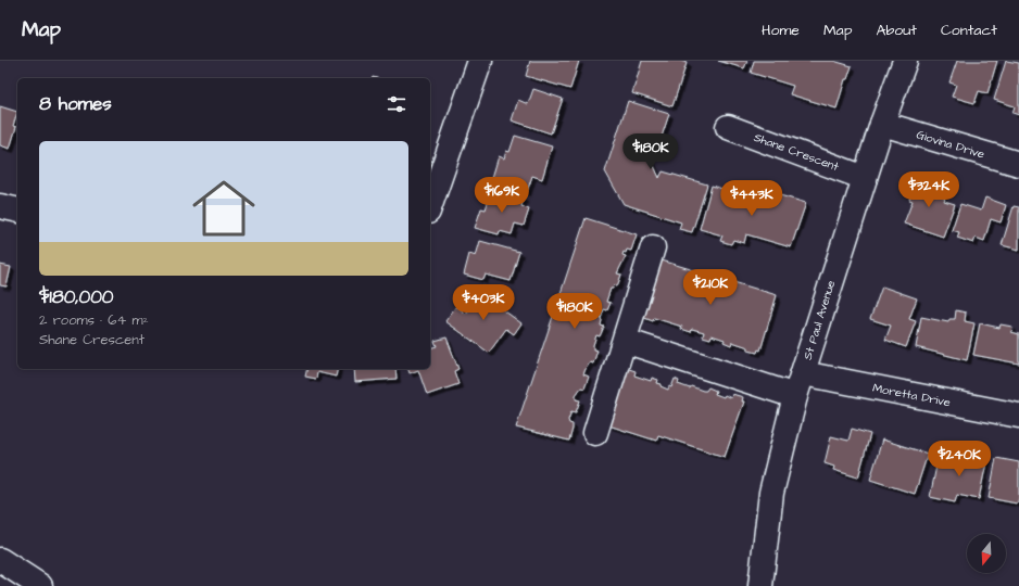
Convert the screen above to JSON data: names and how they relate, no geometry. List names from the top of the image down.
{
  "streets": {
    "street": [
      "Giovina Drive",
      "Shane Crescent",
      "St Paul Avenue",
      "Moretta Drive"
    ]
  },
  "crossings": [
    ["Giovina Drive", "St Paul Avenue"],
    ["Shane Crescent", "St Paul Avenue"],
    ["St Paul Avenue", "Moretta Drive"]
  ],
  "north": "bottom",
  "page": {
    "header": "Map",
    "nav": [
      "Home",
      "Map",
      "About",
      "Contact"
    ],
    "heading": "8 homes",
    "list": [
      {
        "name": "$180,000",
        "note": "2 rooms · 64 m² · Shane Crescent"
      }
    ],
    "price": [
      "$180K",
      "$324K",
      "$169K",
      "$443K",
      "$210K",
      "$403K",
      "$180K",
      "$240K"
    ]
  }
}
